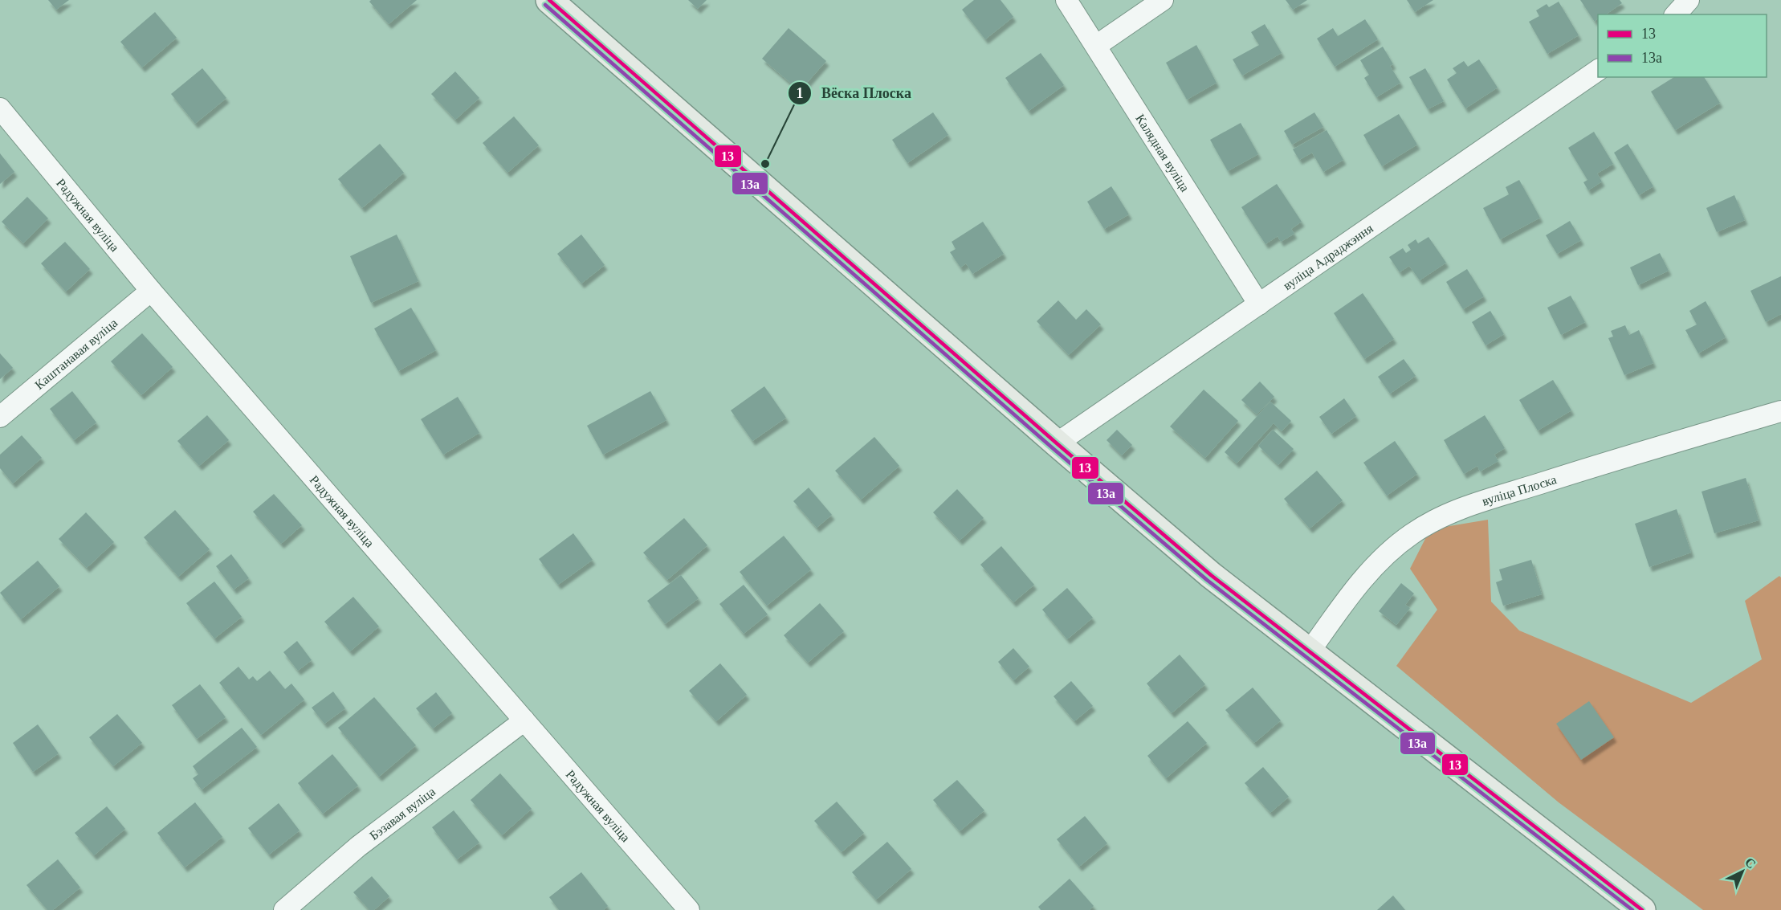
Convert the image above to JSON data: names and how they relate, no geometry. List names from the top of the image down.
{
  "streets": {
    "street": [
      "Калядная вуліца",
      "Радужная вуліца",
      "вуліца Адраджэння",
      "Каштанавая вуліца",
      "вуліца Плоска",
      "Бэзавая вуліца"
    ]
  },
  "crossings": [
    ["Калядная вуліца", "вуліца Адраджэння"],
    ["Радужная вуліца", "Каштанавая вуліца"],
    ["Радужная вуліца", "Бэзавая вуліца"]
  ],
  "places": ["Вёска Плоска"],
  "lines": ["transit line 13", "transit line 13а"],
  "legend": ["13", "13а"],
  "north": "top right"
}
